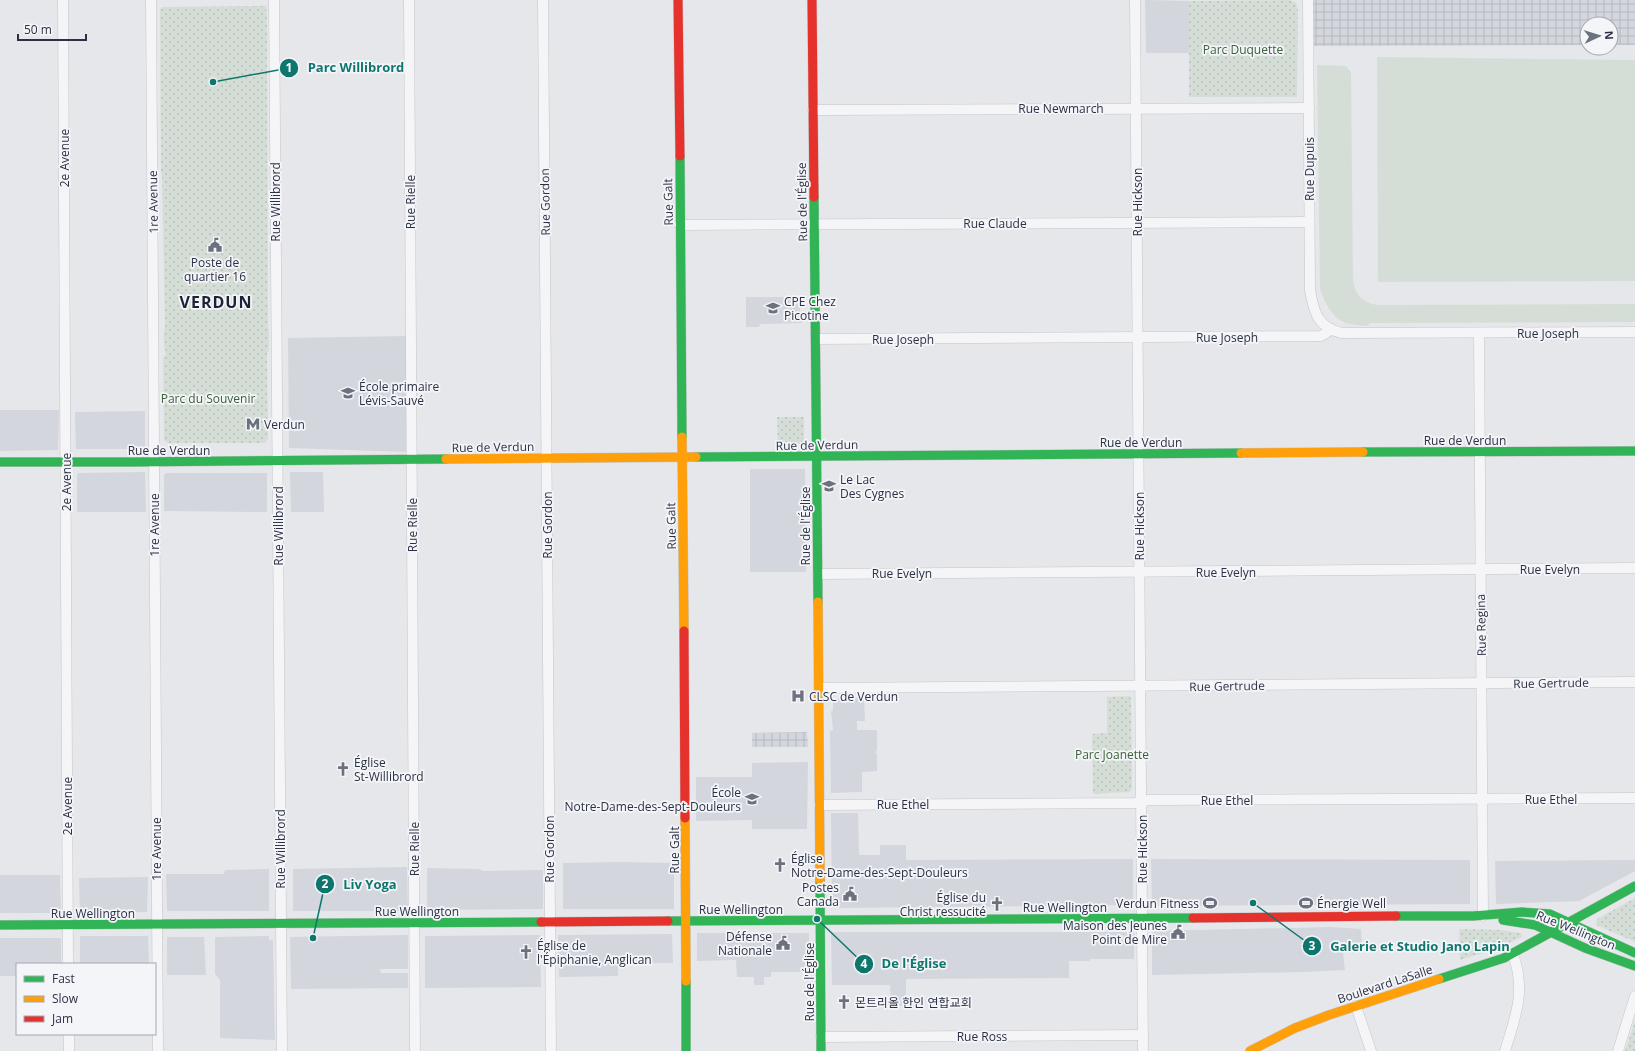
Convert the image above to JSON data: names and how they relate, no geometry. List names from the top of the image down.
{
  "streets": {
    "main road": [
      "Rue Galt",
      "Rue de l'Église",
      "Rue de Verdun",
      "Rue Wellington",
      "Boulevard LaSalle"
    ],
    "street": [
      "Rue Newmarch",
      "2e Avenue",
      "Rue Dupuis",
      "1re Avenue",
      "Rue Willibrord",
      "Rue Rielle",
      "Rue Gordon",
      "Rue Hickson",
      "Rue Claude",
      "Rue Joseph",
      "Rue Evelyn",
      "Rue Regina",
      "Rue Gertrude",
      "Rue Ethel",
      "Rue Ross"
    ]
  },
  "crossings": [
    ["Rue Newmarch", "Rue Dupuis"],
    ["Rue Newmarch", "Rue de l'Église"],
    ["Rue Newmarch", "Rue Hickson"],
    ["2e Avenue", "Rue de Verdun"],
    ["2e Avenue", "Rue Wellington"],
    ["Rue Dupuis", "Rue Claude"],
    ["Rue Dupuis", "Rue Joseph"],
    ["1re Avenue", "Rue de Verdun"],
    ["1re Avenue", "Rue Wellington"],
    ["Rue Willibrord", "Rue de Verdun"],
    ["Rue Willibrord", "Rue Wellington"],
    ["Rue Rielle", "Rue de Verdun"],
    ["Rue Rielle", "Rue Wellington"],
    ["Rue Gordon", "Rue de Verdun"],
    ["Rue Gordon", "Rue Wellington"],
    ["Rue Galt", "Rue Claude"],
    ["Rue Galt", "Rue de Verdun"],
    ["Rue Galt", "Rue Wellington"],
    ["Rue de l'Église", "Rue Claude"],
    ["Rue de l'Église", "Rue Joseph"],
    ["Rue de l'Église", "Rue de Verdun"],
    ["Rue de l'Église", "Rue Evelyn"],
    ["Rue de l'Église", "Rue Gertrude"],
    ["Rue de l'Église", "Rue Ethel"],
    ["Rue de l'Église", "Rue Wellington"],
    ["Rue de l'Église", "Rue Ross"],
    ["Rue Hickson", "Rue Claude"],
    ["Rue Hickson", "Rue Joseph"],
    ["Rue Hickson", "Rue de Verdun"],
    ["Rue Hickson", "Rue Evelyn"],
    ["Rue Hickson", "Rue Gertrude"],
    ["Rue Hickson", "Rue Ethel"],
    ["Rue Hickson", "Rue Wellington"],
    ["Rue Hickson", "Rue Ross"],
    ["Rue Joseph", "Rue Regina"],
    ["Rue de Verdun", "Rue Regina"],
    ["Rue Evelyn", "Rue Regina"],
    ["Rue Regina", "Rue Gertrude"],
    ["Rue Regina", "Rue Ethel"],
    ["Rue Regina", "Rue Wellington"],
    ["Rue Wellington", "Boulevard LaSalle"]
  ],
  "districts": ["VERDUN"],
  "parks": ["Parc Duquette", "Parc du Souvenir", "Parc Joanette"],
  "places": {
    "other": [
      "Parc Willibrord",
      "Galerie et Studio Jano Lapin",
      "De l'Église",
      "Liv Yoga"
    ],
    "public building": [
      "Poste de quartier 16",
      "Postes Canada",
      "Maison des Jeunes Point de Mire",
      "Défense Nationale"
    ],
    "school or university": [
      "CPE Chez Picotine",
      "École primaire Lévis-Sauvé",
      "Le Lac Des Cygnes",
      "École Notre-Dame-des-Sept-Douleurs"
    ],
    "metro station": ["Verdun"],
    "hospital": ["CLSC de Verdun"],
    "church": [
      "Église St-Willibrord",
      "Église Notre-Dame-des-Sept-Douleurs",
      "Église du Christ ressucité",
      "Église de l'Épiphanie, Anglican",
      "몬트리올 한인 연합교회"
    ],
    "sports": ["Verdun Fitness", "Énergie Well"]
  },
  "legend": ["Fast", "Slow", "Jam"],
  "scale_bar": "50 m",
  "north": "right"
}
